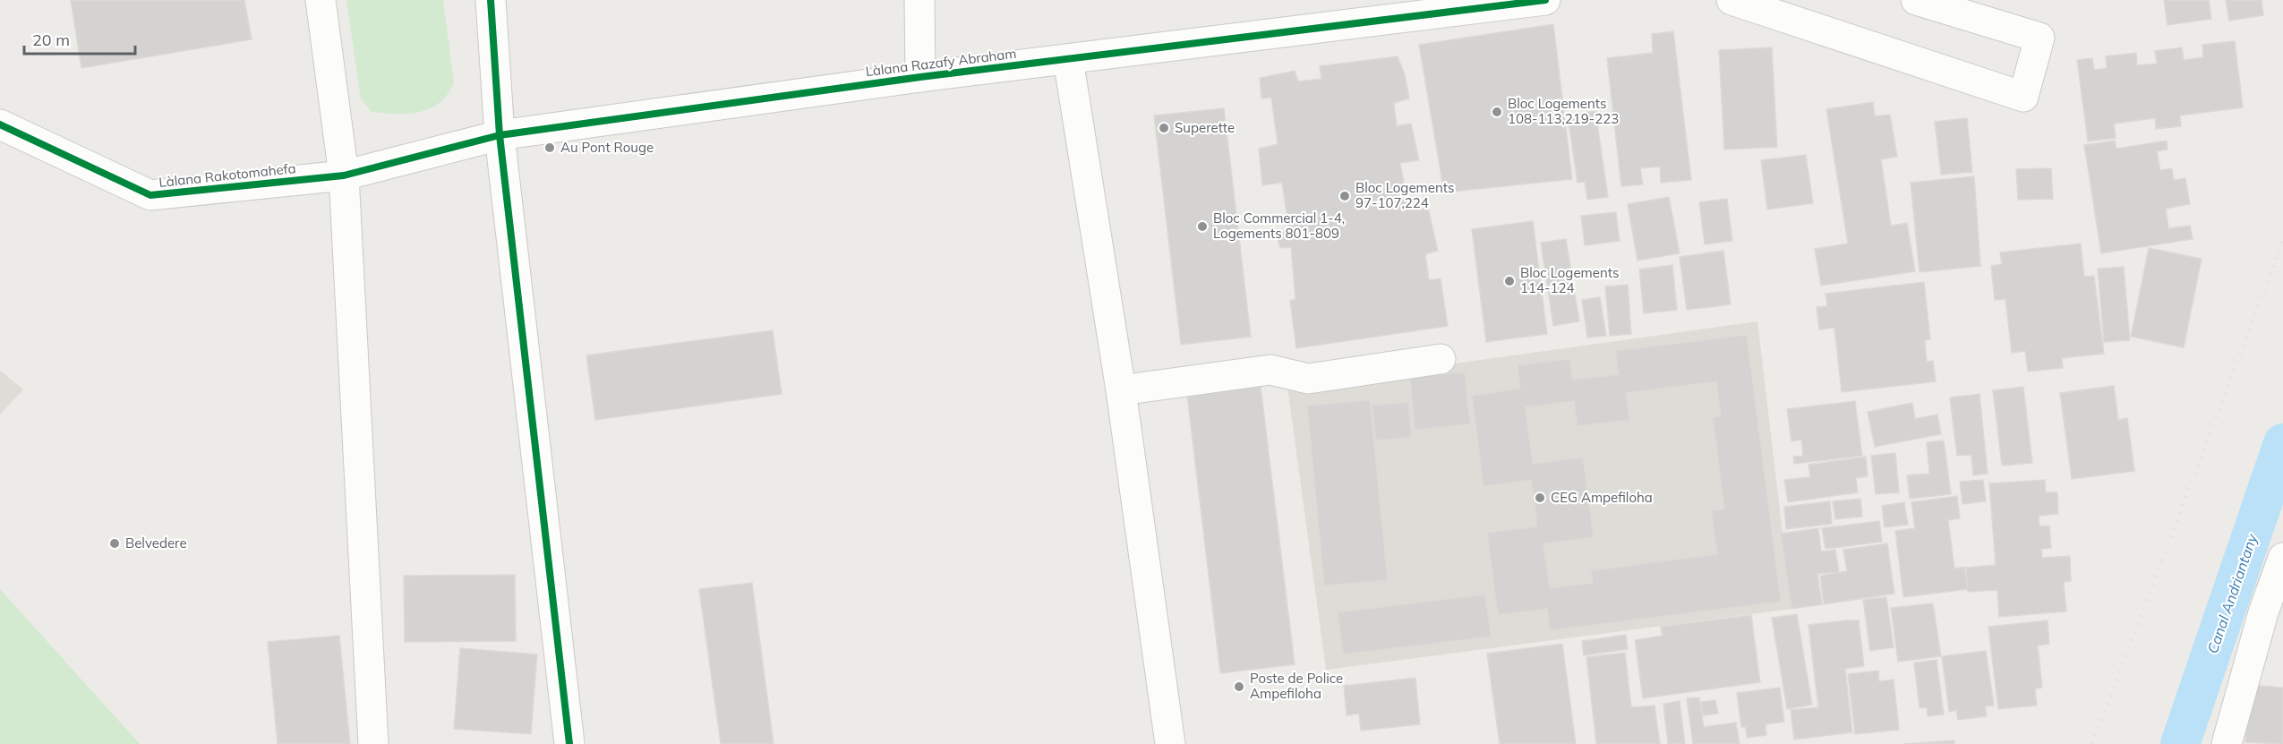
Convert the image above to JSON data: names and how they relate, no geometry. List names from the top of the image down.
{
  "streets": {
    "street": ["Làlana Razafy Abraham", "Làlana Rakotomahefa"]
  },
  "crossings": [
    ["Làlana Razafy Abraham", "Làlana Rakotomahefa"]
  ],
  "water": ["Canal Andriantany"],
  "places": [
    "Bloc Logements 108-113,219-223",
    "Superette",
    "Au Pont Rouge",
    "Bloc Logements 97-107,224",
    "Bloc Commercial 1-4, Logements 801-809",
    "Bloc Logements 114-124",
    "CEG Ampefiloha",
    "Belvedere",
    "Poste de Police Ampefiloha"
  ],
  "scale_bar": "20 m"
}
